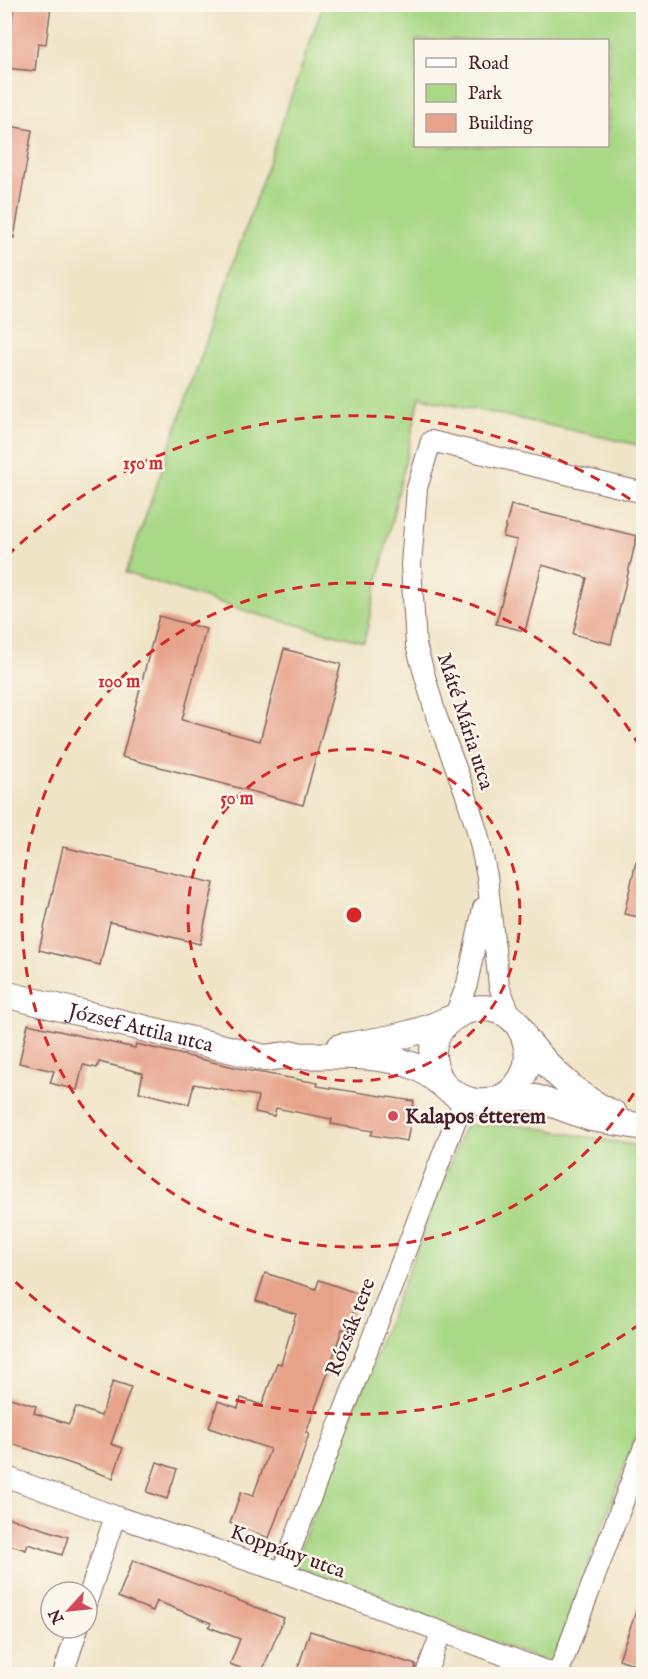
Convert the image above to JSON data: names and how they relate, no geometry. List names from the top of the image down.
{
  "streets": {
    "street": [
      "Máté Mária utca",
      "József Attila utca",
      "Rózsák tere",
      "Koppány utca"
    ]
  },
  "crossings": [
    ["Máté Mária utca", "József Attila utca"],
    ["Máté Mária utca", "Rózsák tere"],
    ["József Attila utca", "Rózsák tere"],
    ["Rózsák tere", "Koppány utca"]
  ],
  "places": ["Kalapos étterem"],
  "legend": ["Road", "Park", "Building"],
  "north": "bottom left",
  "rings": ["150 m", "100 m", "50 m"]
}
